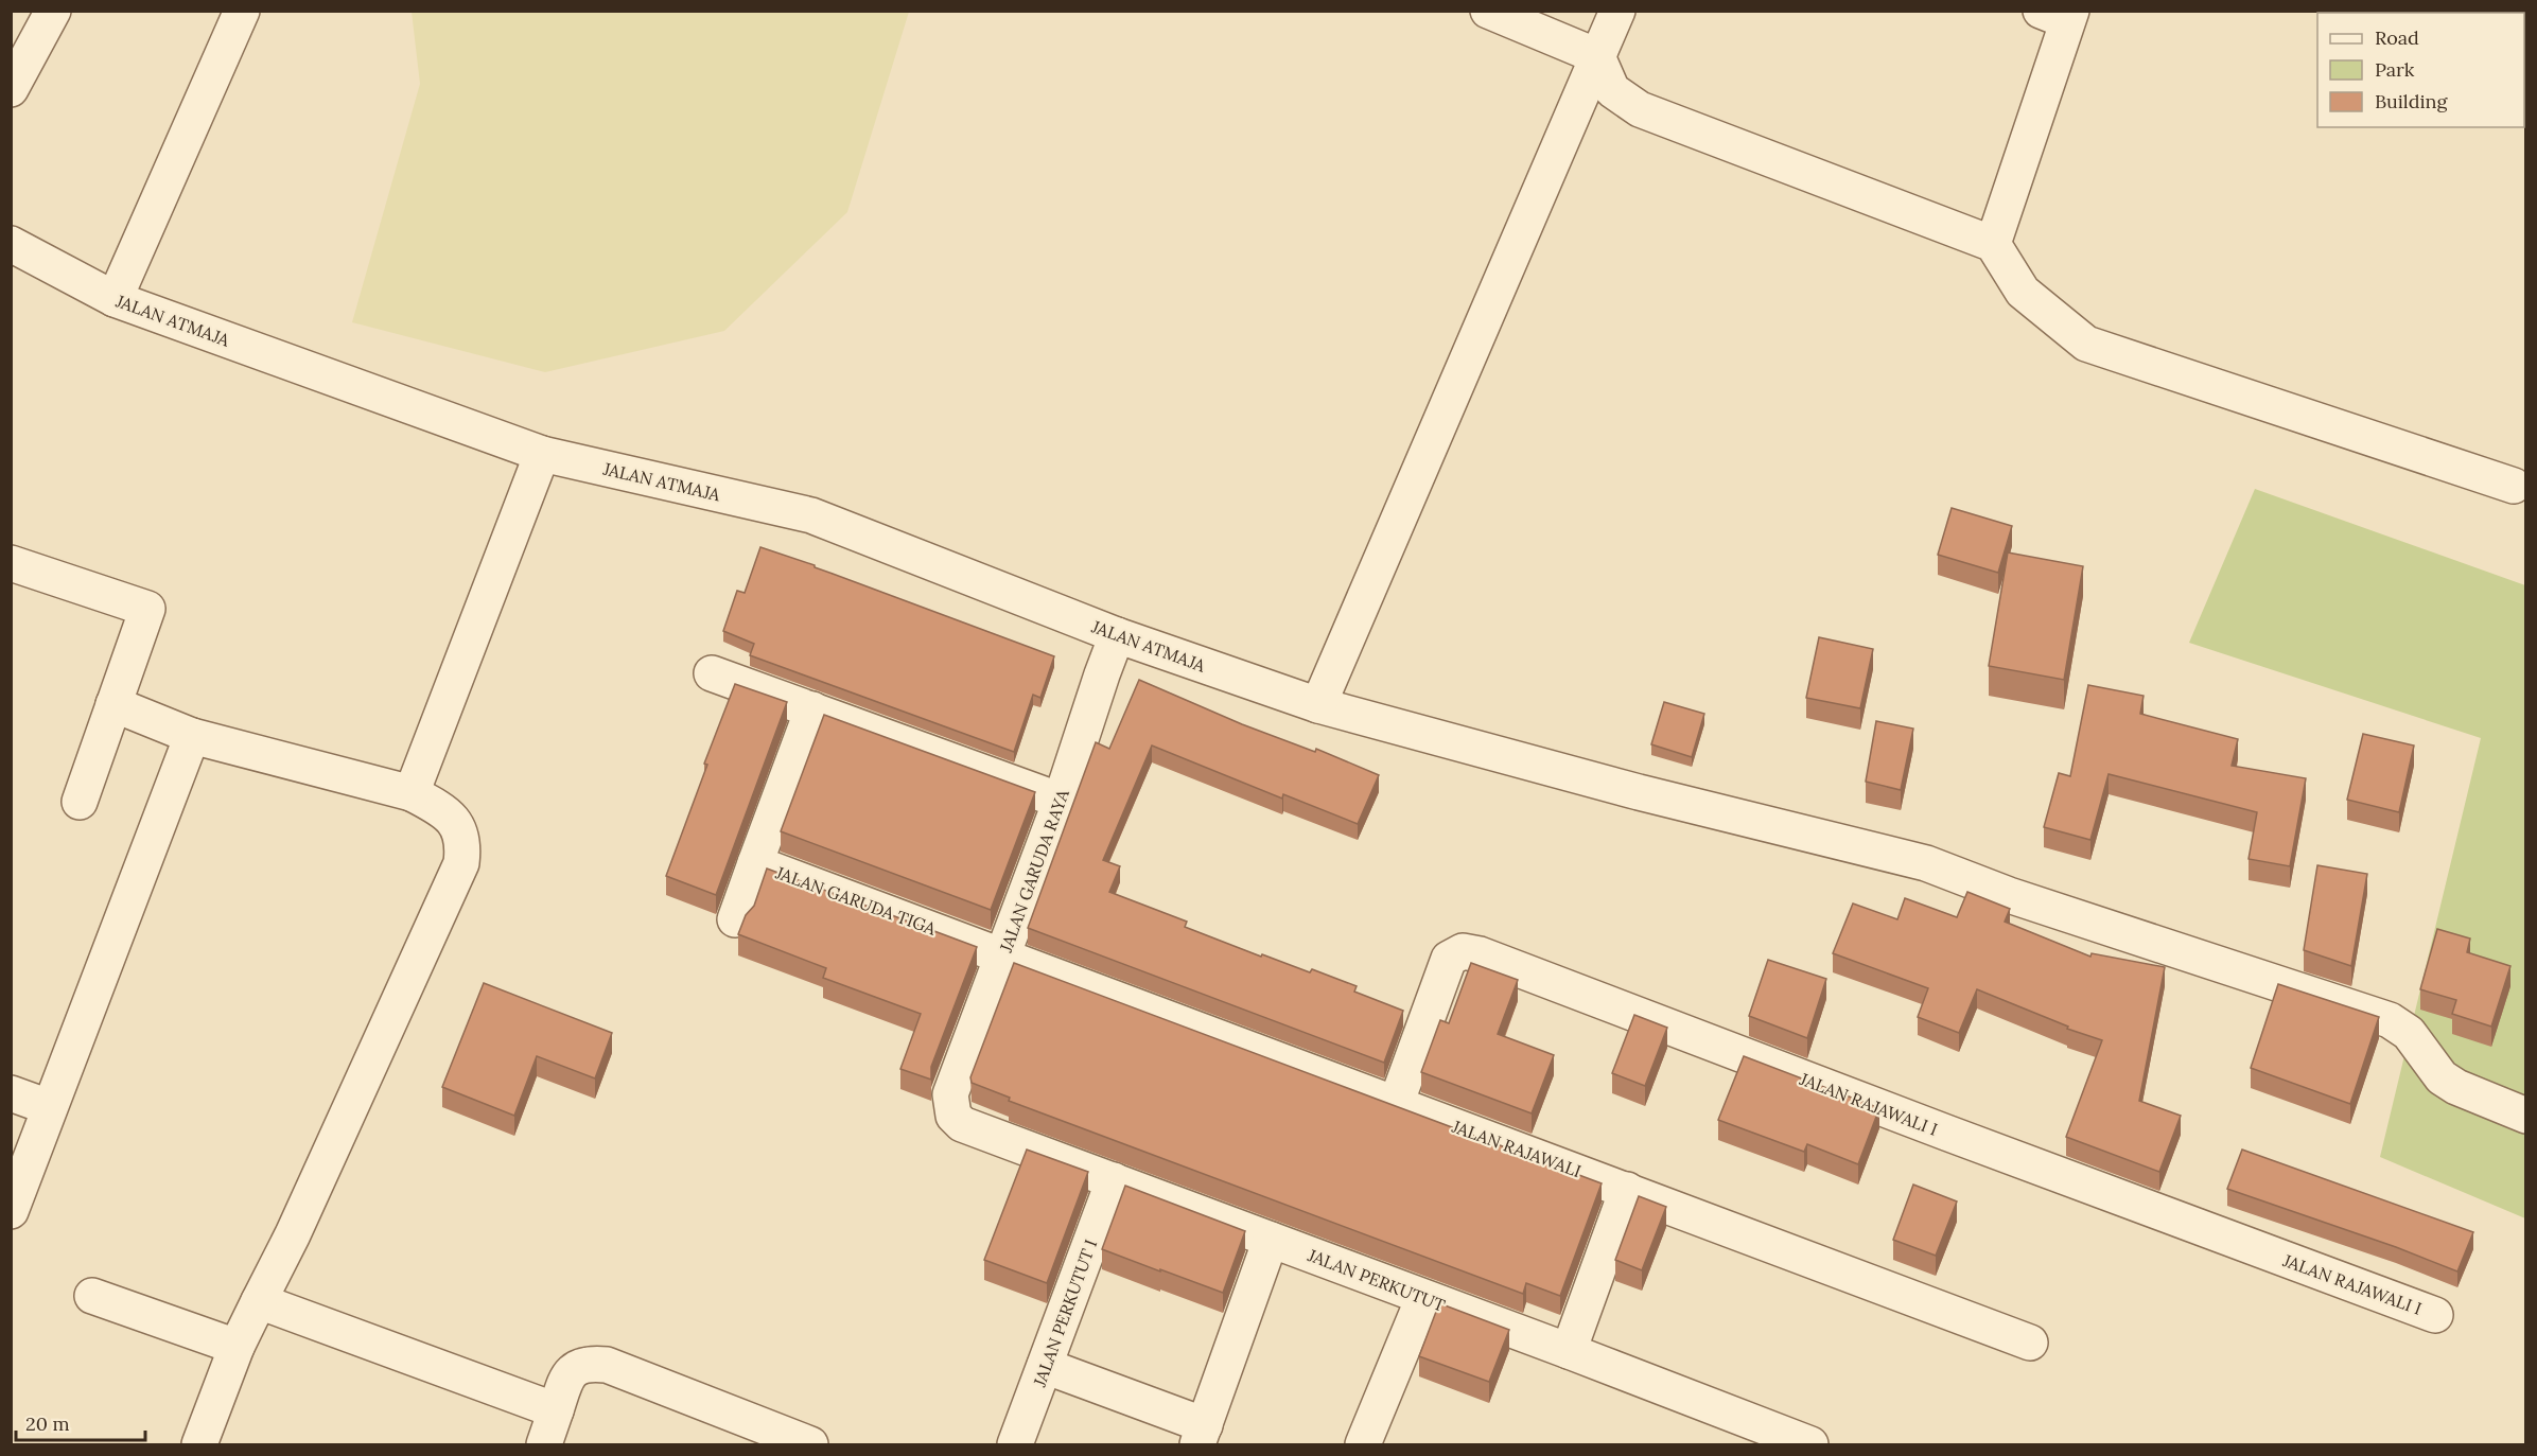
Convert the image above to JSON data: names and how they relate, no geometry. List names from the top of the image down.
{
  "streets": {
    "street": [
      "JALAN ATMAJA",
      "JALAN GARUDA RAYA",
      "JALAN GARUDA TIGA",
      "JALAN RAJAWALI I",
      "JALAN RAJAWALI",
      "JALAN PERKUTUT",
      "JALAN PERKUTUT I"
    ]
  },
  "crossings": [
    ["JALAN ATMAJA", "JALAN GARUDA RAYA"],
    ["JALAN GARUDA RAYA", "JALAN GARUDA TIGA"],
    ["JALAN GARUDA RAYA", "JALAN RAJAWALI"],
    ["JALAN GARUDA RAYA", "JALAN PERKUTUT"],
    ["JALAN GARUDA TIGA", "JALAN RAJAWALI"],
    ["JALAN RAJAWALI I", "JALAN RAJAWALI"],
    ["JALAN PERKUTUT", "JALAN PERKUTUT I"]
  ],
  "legend": ["Road", "Park", "Building"],
  "scale_bar": "20 m"
}
